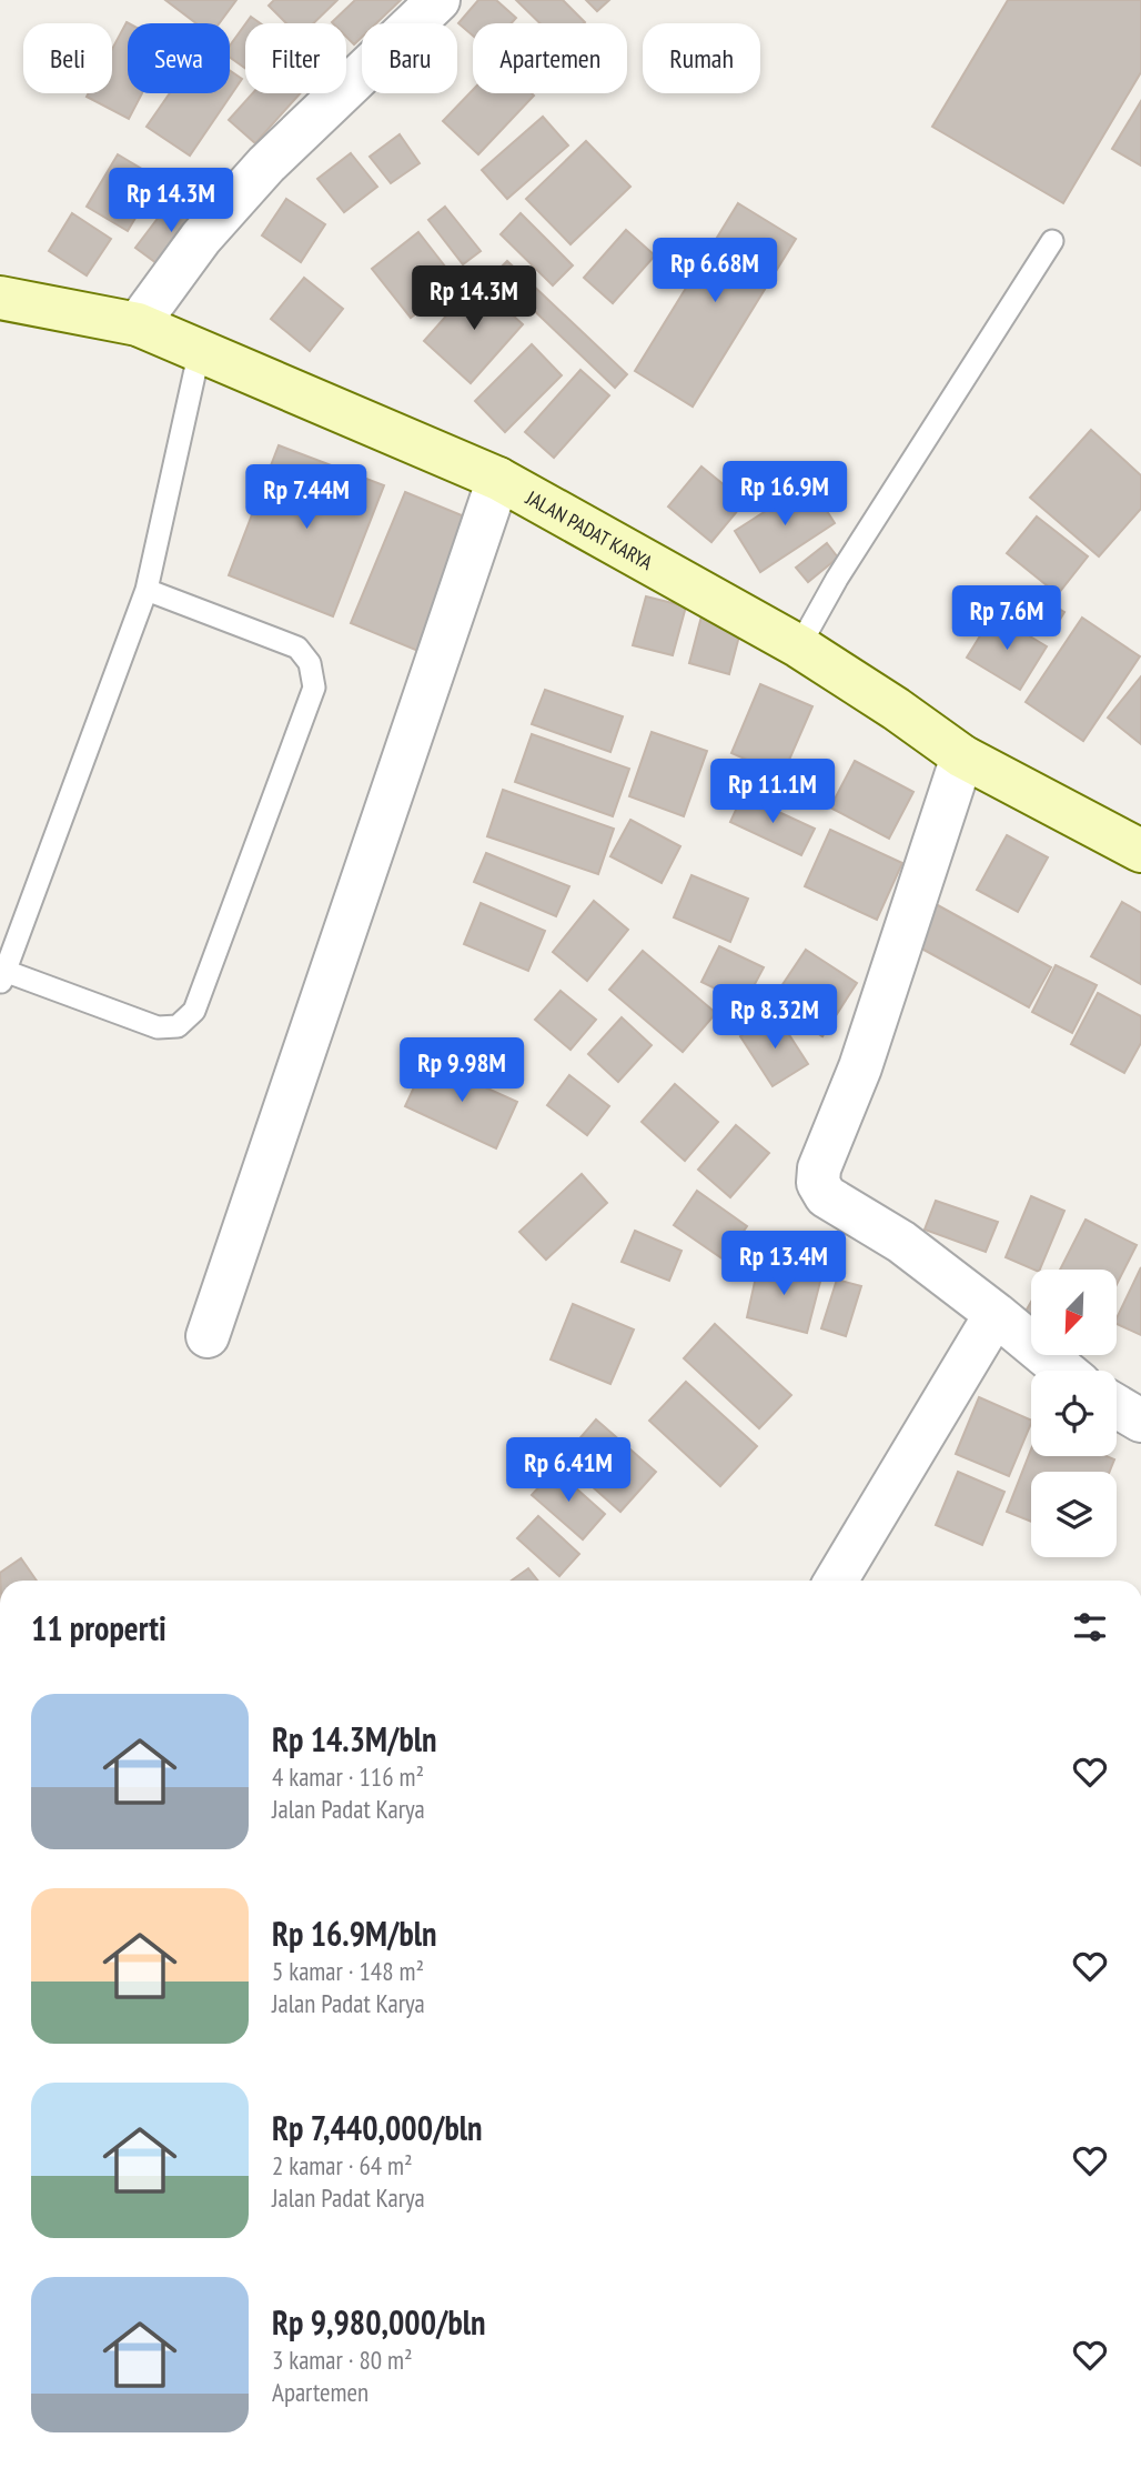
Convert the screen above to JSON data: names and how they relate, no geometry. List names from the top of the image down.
{
  "streets": {
    "street": ["JALAN PADAT KARYA"]
  },
  "north": "bottom left",
  "page": {
    "chip": [
      "Beli",
      "Sewa",
      "Filter",
      "Baru",
      "Apartemen",
      "Rumah"
    ],
    "price": [
      "Rp 14.3M",
      "Rp 6.68M",
      "Rp 14.3M",
      "Rp 16.9M",
      "Rp 7.44M",
      "Rp 7.6M",
      "Rp 11.1M",
      "Rp 8.32M",
      "Rp 9.98M",
      "Rp 13.4M",
      "Rp 6.41M"
    ],
    "heading": "11 properti",
    "list": [
      {
        "name": "Rp 14.3M/bln",
        "note": "4 kamar · 116 m² · Jalan Padat Karya"
      },
      {
        "name": "Rp 16.9M/bln",
        "note": "5 kamar · 148 m² · Jalan Padat Karya"
      },
      {
        "name": "Rp 7,440,000/bln",
        "note": "2 kamar · 64 m² · Jalan Padat Karya"
      },
      {
        "name": "Rp 9,980,000/bln",
        "note": "3 kamar · 80 m² · Apartemen"
      }
    ]
  }
}
